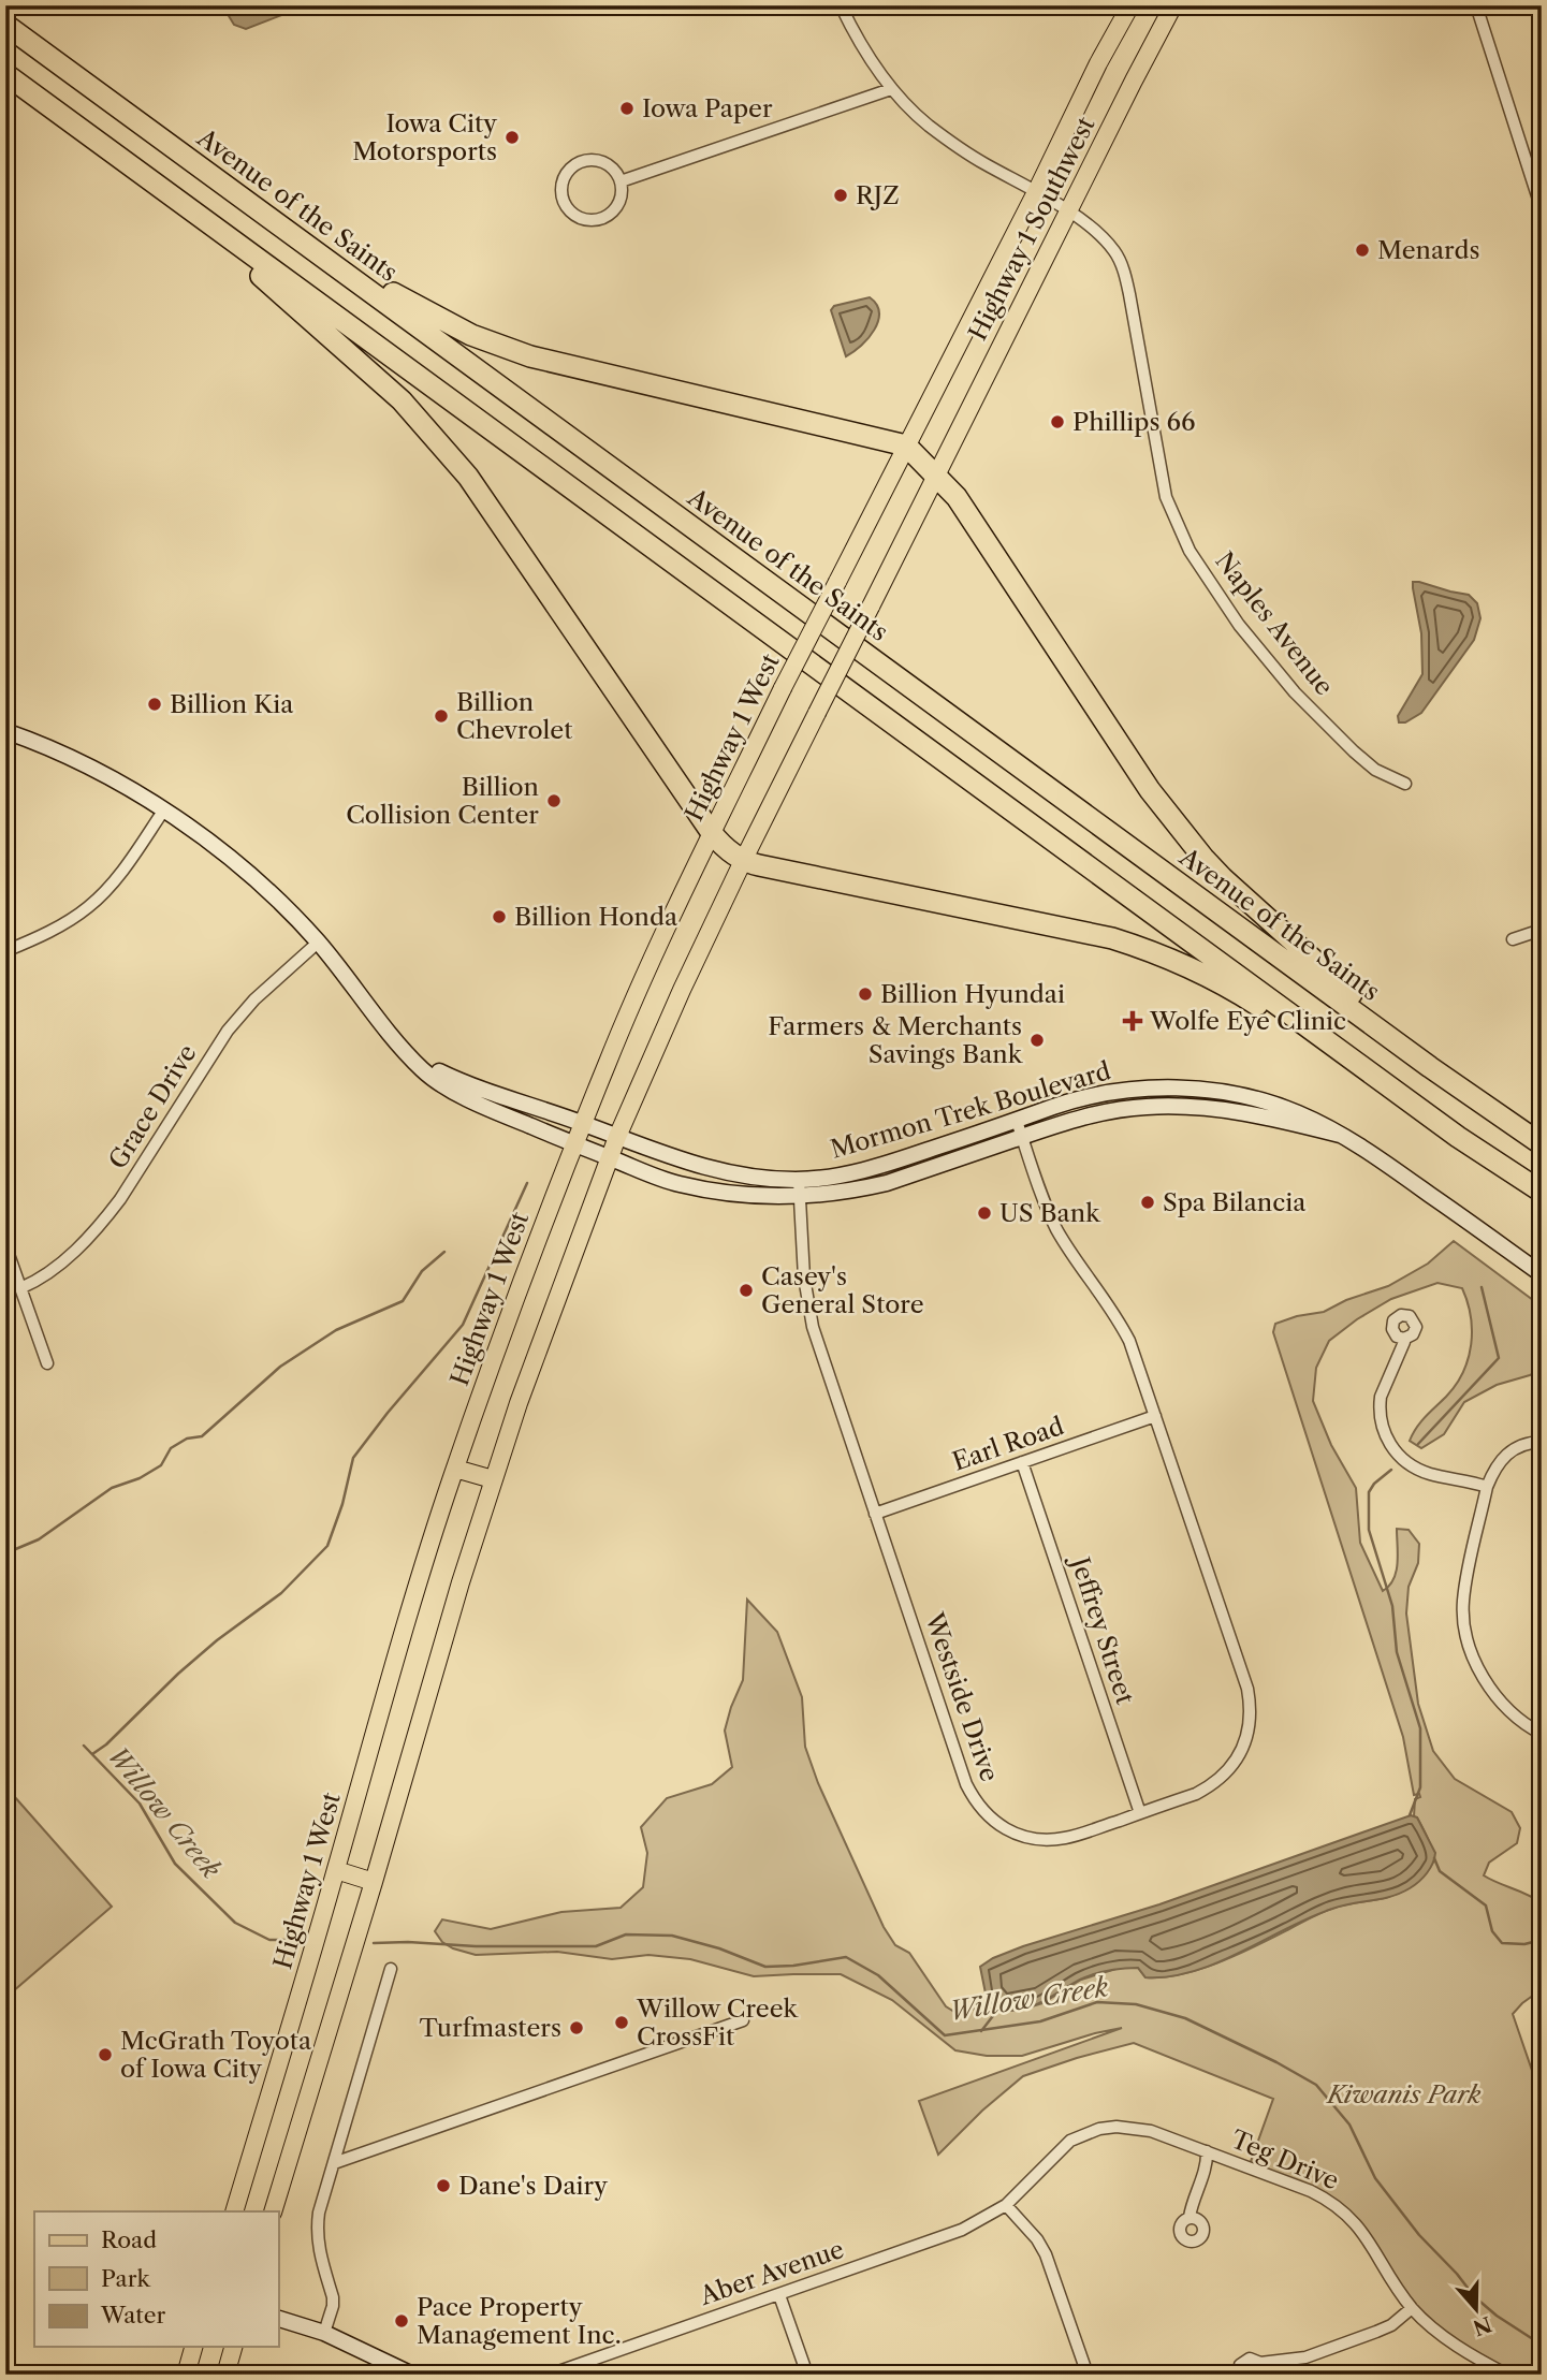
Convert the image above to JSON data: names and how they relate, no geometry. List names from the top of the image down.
{
  "streets": {
    "highway": ["Avenue of the Saints"],
    "main road": ["Highway 1 Southwest", "Highway 1 West", "Mormon Trek Boulevard"],
    "street": [
      "Naples Avenue",
      "Grace Drive",
      "Earl Road",
      "Jeffrey Street",
      "Westside Drive",
      "Teg Drive",
      "Aber Avenue"
    ]
  },
  "crossings": [
    ["Highway 1 Southwest", "Naples Avenue"],
    ["Highway 1 Southwest", "Highway 1 West"],
    ["Highway 1 West", "Mormon Trek Boulevard"],
    ["Grace Drive", "Mormon Trek Boulevard"],
    ["Mormon Trek Boulevard", "Westside Drive"],
    ["Earl Road", "Jeffrey Street"],
    ["Earl Road", "Westside Drive"],
    ["Jeffrey Street", "Westside Drive"],
    ["Teg Drive", "Aber Avenue"]
  ],
  "water": ["Willow Creek"],
  "parks": ["Kiwanis Park"],
  "places": {
    "other": [
      "Iowa Paper",
      "Iowa City Motorsports",
      "RJZ",
      "Menards",
      "Phillips 66",
      "Billion Kia",
      "Billion Chevrolet",
      "Billion Collision Center",
      "Billion Honda",
      "Billion Hyundai",
      "Farmers & Merchants Savings Bank",
      "Spa Bilancia",
      "US Bank",
      "Casey's General Store",
      "Willow Creek CrossFit",
      "Turfmasters",
      "McGrath Toyota of Iowa City",
      "Dane's Dairy",
      "Pace Property Management Inc."
    ],
    "health": ["Wolfe Eye Clinic"]
  },
  "legend": ["Road", "Park", "Water"],
  "north": "bottom"
}
